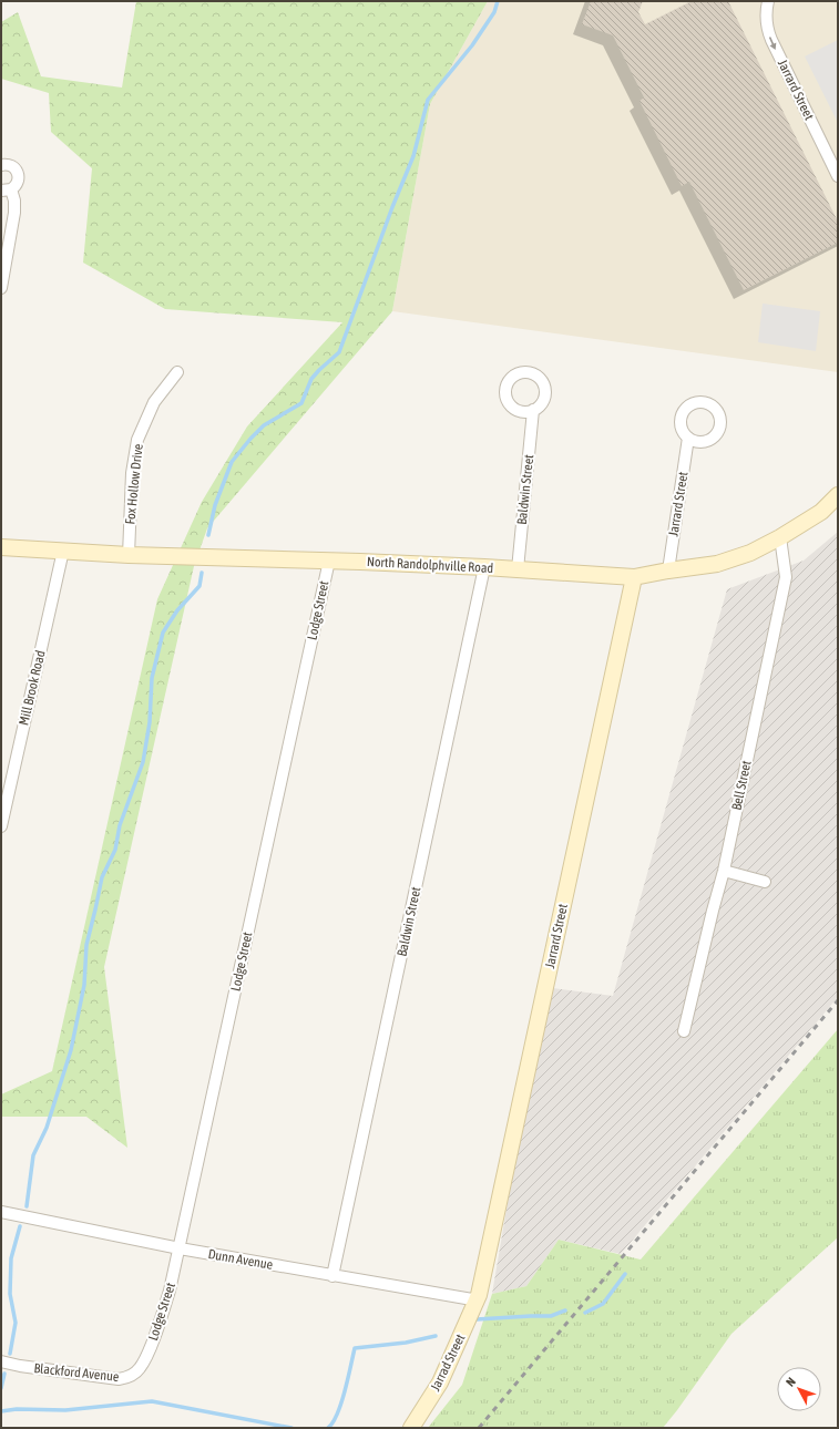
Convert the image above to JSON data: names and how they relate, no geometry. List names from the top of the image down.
{
  "streets": {
    "street": [
      "Jarrard Street",
      "Fox Hollow Drive",
      "Baldwin Street",
      "North Randolphville Road",
      "Lodge Street",
      "Mill Brook Road",
      "Bell Street",
      "Dunn Avenue",
      "Jarrad Street",
      "Blackford Avenue"
    ]
  },
  "crossings": [
    ["Jarrard Street", "North Randolphville Road"],
    ["Jarrard Street", "Dunn Avenue"],
    ["Jarrard Street", "Jarrad Street"],
    ["Fox Hollow Drive", "North Randolphville Road"],
    ["Baldwin Street", "North Randolphville Road"],
    ["Baldwin Street", "Dunn Avenue"],
    ["North Randolphville Road", "Lodge Street"],
    ["North Randolphville Road", "Mill Brook Road"],
    ["North Randolphville Road", "Bell Street"],
    ["Lodge Street", "Dunn Avenue"],
    ["Lodge Street", "Blackford Avenue"],
    ["Dunn Avenue", "Jarrad Street"]
  ],
  "north": "top left"
}
